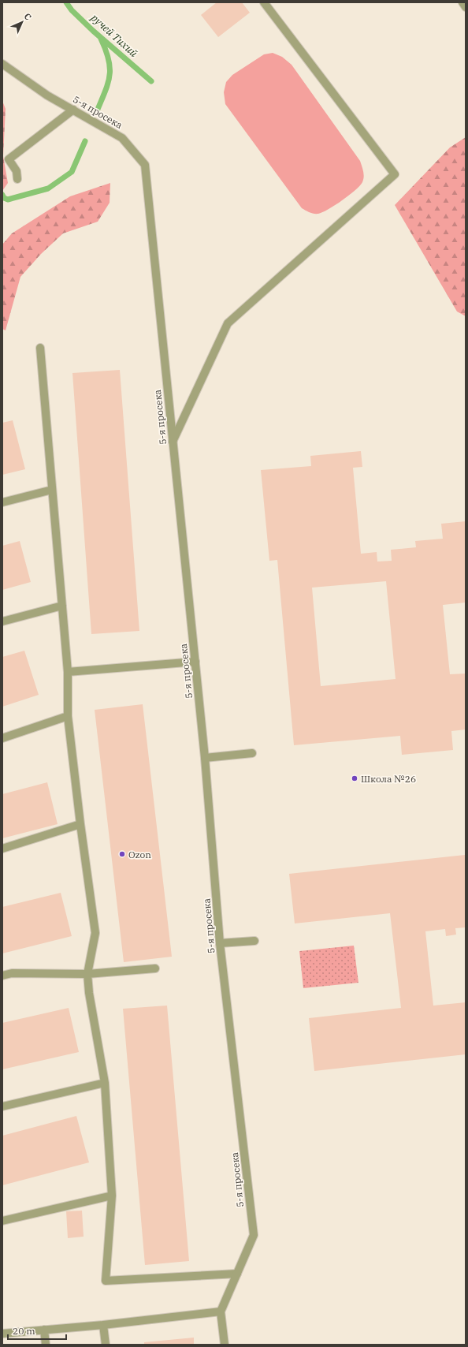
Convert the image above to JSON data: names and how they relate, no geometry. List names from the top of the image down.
{
  "streets": {
    "street": ["5-я просека"]
  },
  "water": ["ручей Тихий"],
  "places": ["Школа №26", "Ozon"],
  "scale_bar": "20 m",
  "north": "top right"
}
